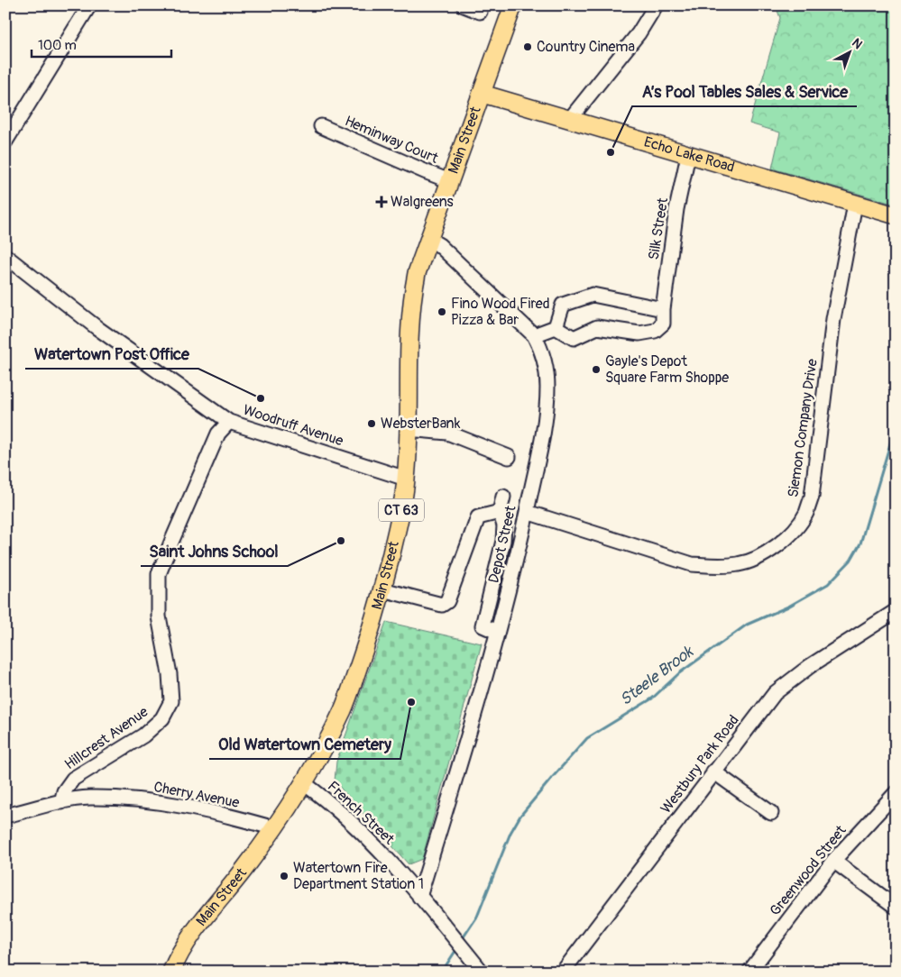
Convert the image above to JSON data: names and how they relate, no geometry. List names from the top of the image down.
{
  "streets": {
    "main road": ["Main Street", "Echo Lake Road", "CT 63"],
    "street": [
      "Heminway Court",
      "Silk Street",
      "Woodruff Avenue",
      "Siemon Company Drive",
      "Depot Street",
      "Hillcrest Avenue",
      "Westbury Park Road",
      "Cherry Avenue",
      "French Street",
      "Greenwood Street"
    ]
  },
  "crossings": [
    ["Heminway Court", "Main Street"],
    ["Main Street", "Echo Lake Road"],
    ["Main Street", "Woodruff Avenue"],
    ["Main Street", "Depot Street"],
    ["Main Street", "Cherry Avenue"],
    ["Main Street", "French Street"],
    ["Echo Lake Road", "Silk Street"],
    ["Echo Lake Road", "Siemon Company Drive"],
    ["Woodruff Avenue", "Hillcrest Avenue"],
    ["Siemon Company Drive", "Depot Street"],
    ["Depot Street", "French Street"],
    ["Hillcrest Avenue", "Cherry Avenue"]
  ],
  "water": ["Steele Brook"],
  "places": {
    "other": [
      "Country Cinema",
      "A’s Pool Tables Sales & Service",
      "Fino Wood Fired Pizza & Bar",
      "Gayle's Depot Square Farm Shoppe",
      "Watertown Post Office",
      "WebsterBank",
      "Saint Johns School",
      "Old Watertown Cemetery",
      "Watertown Fire Department Station 1"
    ],
    "health": ["Walgreens"]
  },
  "scale_bar": "100 m",
  "north": "top right"
}
